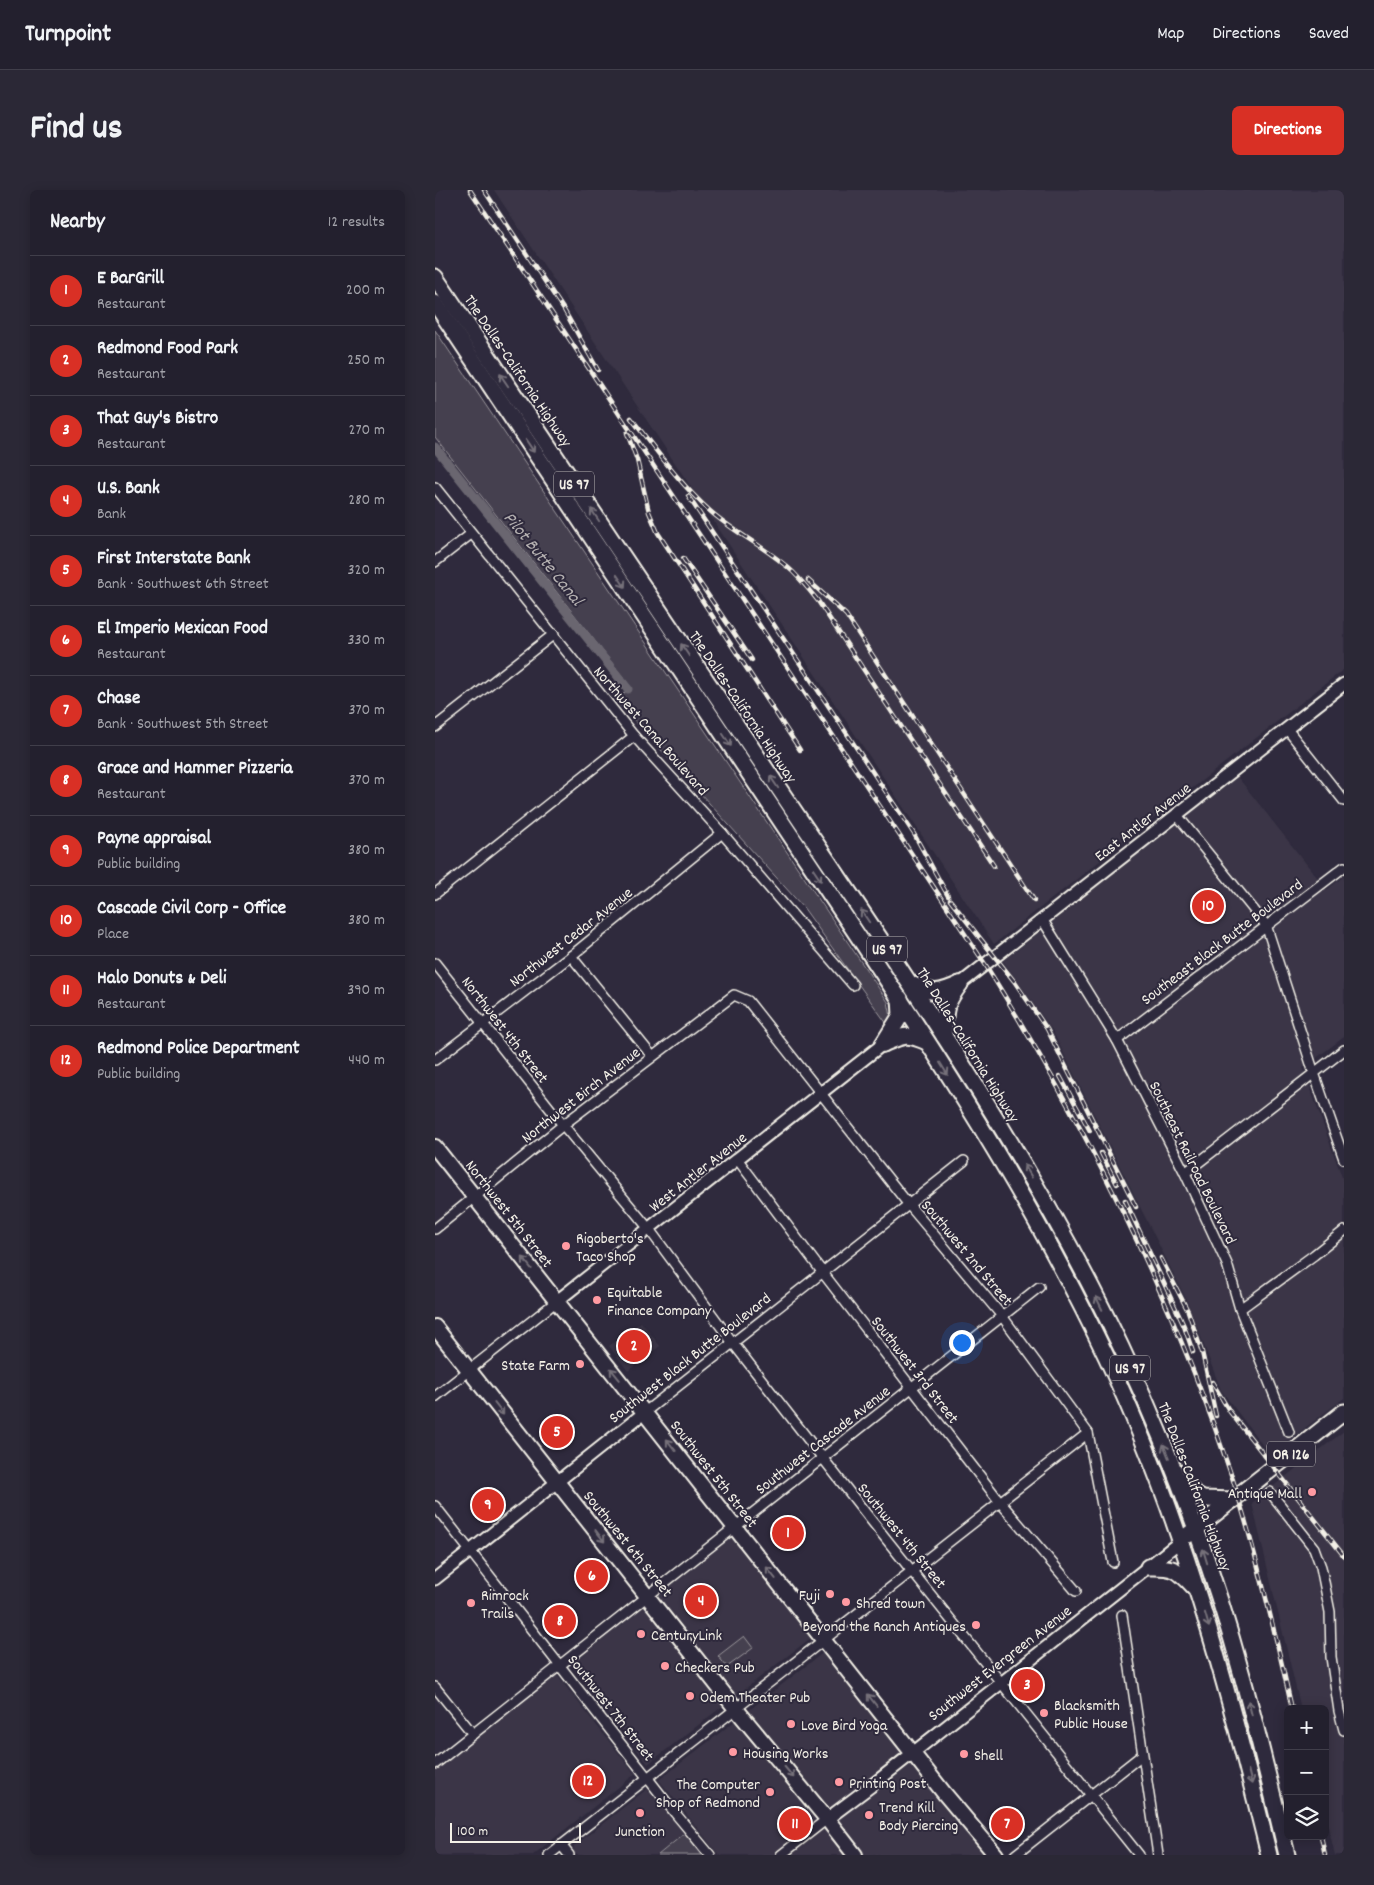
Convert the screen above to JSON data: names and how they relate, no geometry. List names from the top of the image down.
{
  "streets": {
    "highway": [
      "The Dalles-California Highway",
      "US 97",
      "OR 126",
      "Southwest Evergreen Avenue"
    ],
    "main road": ["Northwest 5th Street", "Southwest 5th Street", "Southwest 6th Street"],
    "street": [
      "Northwest Canal Boulevard",
      "East Antler Avenue",
      "Northwest Cedar Avenue",
      "Southeast Black Butte Boulevard",
      "Northwest 4th Street",
      "Northwest Birch Avenue",
      "Southeast Railroad Boulevard",
      "West Antler Avenue",
      "Southwest 2nd Street",
      "Southwest Black Butte Boulevard",
      "Southwest 3rd Street",
      "Southwest Cascade Avenue",
      "Southwest 4th Street",
      "Southwest 7th Street"
    ]
  },
  "crossings": [
    ["The Dalles-California Highway", "Southwest Evergreen Avenue"],
    ["Northwest Canal Boulevard", "Northwest Cedar Avenue"],
    ["East Antler Avenue", "Southeast Railroad Boulevard"],
    ["Northwest Cedar Avenue", "Northwest 4th Street"],
    ["Southeast Black Butte Boulevard", "Southeast Railroad Boulevard"],
    ["Northwest 4th Street", "Northwest Birch Avenue"],
    ["Northwest 4th Street", "West Antler Avenue"],
    ["Northwest 4th Street", "Southwest 4th Street"],
    ["Northwest Birch Avenue", "Northwest 5th Street"],
    ["Northwest Birch Avenue", "Southwest 2nd Street"],
    ["West Antler Avenue", "Northwest 5th Street"],
    ["West Antler Avenue", "Southwest 2nd Street"],
    ["West Antler Avenue", "Southwest 3rd Street"],
    ["West Antler Avenue", "Southwest 5th Street"],
    ["West Antler Avenue", "Southwest 4th Street"],
    ["West Antler Avenue", "Southwest 6th Street"],
    ["Northwest 5th Street", "Southwest 5th Street"],
    ["Southwest 2nd Street", "Southwest Black Butte Boulevard"],
    ["Southwest 2nd Street", "Southwest Cascade Avenue"],
    ["Southwest Black Butte Boulevard", "Southwest 3rd Street"],
    ["Southwest Black Butte Boulevard", "Southwest 5th Street"],
    ["Southwest Black Butte Boulevard", "Southwest 4th Street"],
    ["Southwest Black Butte Boulevard", "Southwest 6th Street"],
    ["Southwest Black Butte Boulevard", "Southwest 7th Street"],
    ["Southwest 3rd Street", "Southwest Cascade Avenue"],
    ["Southwest Cascade Avenue", "Southwest 5th Street"],
    ["Southwest Cascade Avenue", "Southwest 4th Street"],
    ["Southwest Cascade Avenue", "Southwest 6th Street"],
    ["Southwest Cascade Avenue", "Southwest 7th Street"],
    ["OR 126", "Southwest Evergreen Avenue"],
    ["Southwest 5th Street", "Southwest Evergreen Avenue"],
    ["Southwest 4th Street", "Southwest Evergreen Avenue"],
    ["Southwest 6th Street", "Southwest Evergreen Avenue"]
  ],
  "one_way": ["Northwest 5th Street", "Southwest 5th Street", "Southwest 6th Street"],
  "water": ["Pilot Butte Canal"],
  "places": [
    "Rigoberto's Taco Shop",
    "Equitable Finance Company",
    "State Farm",
    "Antique Mall",
    "Fuji",
    "Shred town",
    "Rimrock Trails",
    "Beyond the Ranch Antiques",
    "CenturyLink",
    "Checkers Pub",
    "Odem Theater Pub",
    "Blacksmith Public House",
    "Love Bird Yoga",
    "Housing Works",
    "Shell",
    "Printing Post",
    "The Computer Shop of Redmond",
    "Junction",
    "Trend Kill Body Piercing"
  ],
  "scale_bar": "100 m",
  "page": {
    "header": "Turnpoint",
    "nav": ["Map", "Directions", "Saved"],
    "title": "Find us",
    "buttons": "Directions",
    "heading": ["Nearby", "12 results"],
    "list": [
      {
        "mark": "1",
        "name": "E BarGrill",
        "note": "Restaurant",
        "value": "200 m"
      },
      {
        "mark": "2",
        "name": "Redmond Food Park",
        "note": "Restaurant",
        "value": "250 m"
      },
      {
        "mark": "3",
        "name": "That Guy's Bistro",
        "note": "Restaurant",
        "value": "270 m"
      },
      {
        "mark": "4",
        "name": "U.S. Bank",
        "note": "Bank",
        "value": "280 m"
      },
      {
        "mark": "5",
        "name": "First Interstate Bank",
        "note": "Bank · Southwest 6th Street",
        "value": "320 m"
      },
      {
        "mark": "6",
        "name": "El Imperio Mexican Food",
        "note": "Restaurant",
        "value": "330 m"
      },
      {
        "mark": "7",
        "name": "Chase",
        "note": "Bank · Southwest 5th Street",
        "value": "370 m"
      },
      {
        "mark": "8",
        "name": "Grace and Hammer Pizzeria",
        "note": "Restaurant",
        "value": "370 m"
      },
      {
        "mark": "9",
        "name": "Payne appraisal",
        "note": "Public building",
        "value": "380 m"
      },
      {
        "mark": "10",
        "name": "Cascade Civil Corp - Office",
        "note": "Place",
        "value": "380 m"
      },
      {
        "mark": "11",
        "name": "Halo Donuts & Deli",
        "note": "Restaurant",
        "value": "390 m"
      },
      {
        "mark": "12",
        "name": "Redmond Police Department",
        "note": "Public building",
        "value": "440 m"
      }
    ],
    "pins": [
      "10",
      "2",
      "5",
      "9",
      "1",
      "6",
      "4",
      "8",
      "3",
      "12",
      "7",
      "11"
    ],
    "map_buttons": ["+", "−"],
    "scale": "100 m"
  }
}
